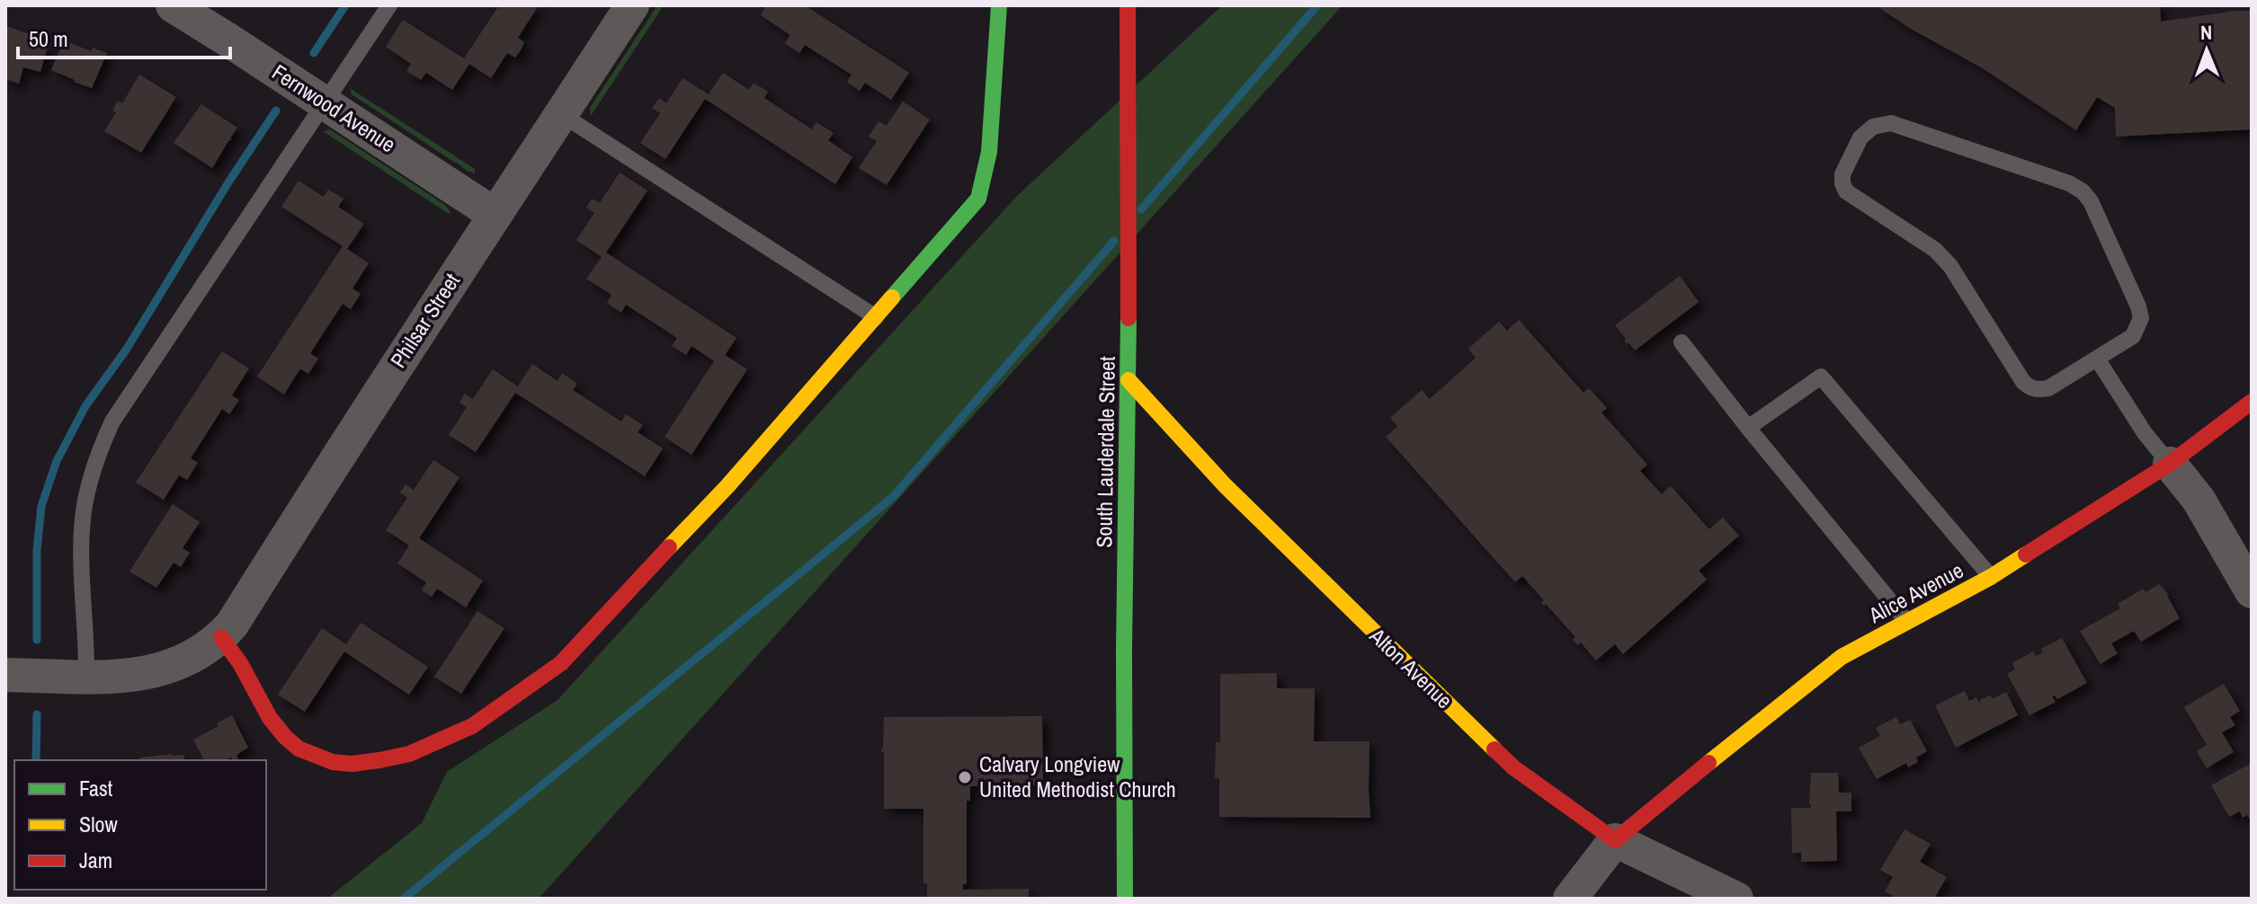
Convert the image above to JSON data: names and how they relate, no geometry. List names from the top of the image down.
{
  "streets": {
    "street": [
      "Fernwood Avenue",
      "Philsar Street",
      "South Lauderdale Street",
      "Alice Avenue",
      "Alton Avenue"
    ]
  },
  "crossings": [
    ["Fernwood Avenue", "Philsar Street"],
    ["South Lauderdale Street", "Alton Avenue"],
    ["Alice Avenue", "Alton Avenue"]
  ],
  "places": ["Calvary Longview United Methodist Church"],
  "legend": ["Fast", "Slow", "Jam"],
  "scale_bar": "50 m",
  "north": "top"
}
